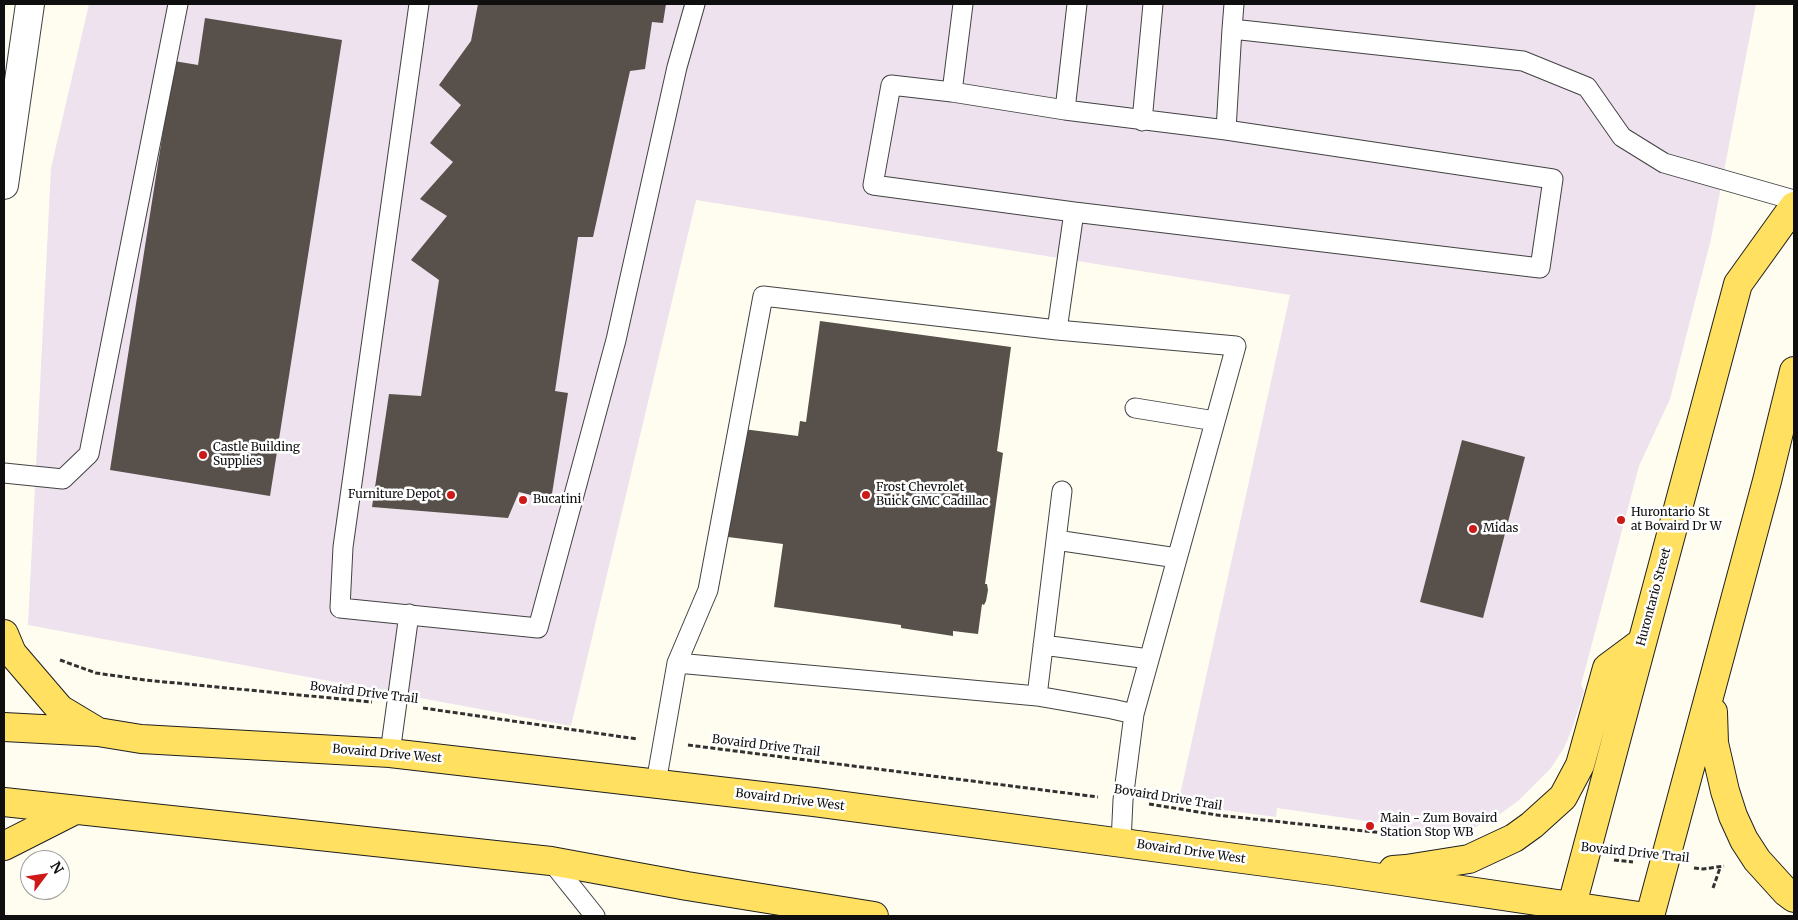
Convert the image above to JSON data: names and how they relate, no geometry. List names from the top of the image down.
{
  "streets": {
    "main road": ["Hurontario Street", "Bovaird Drive West"],
    "path": ["Bovaird Drive Trail"]
  },
  "crossings": [
    ["Hurontario Street", "Bovaird Drive Trail"],
    ["Hurontario Street", "Bovaird Drive West"]
  ],
  "places": [
    "Castle Building Supplies",
    "Furniture Depot",
    "Frost Chevrolet Buick GMC Cadillac",
    "Bucatini",
    "Hurontario St at Bovaird Dr W",
    "Midas",
    "Main - Zum Bovaird Station Stop WB"
  ],
  "north": "top right"
}
